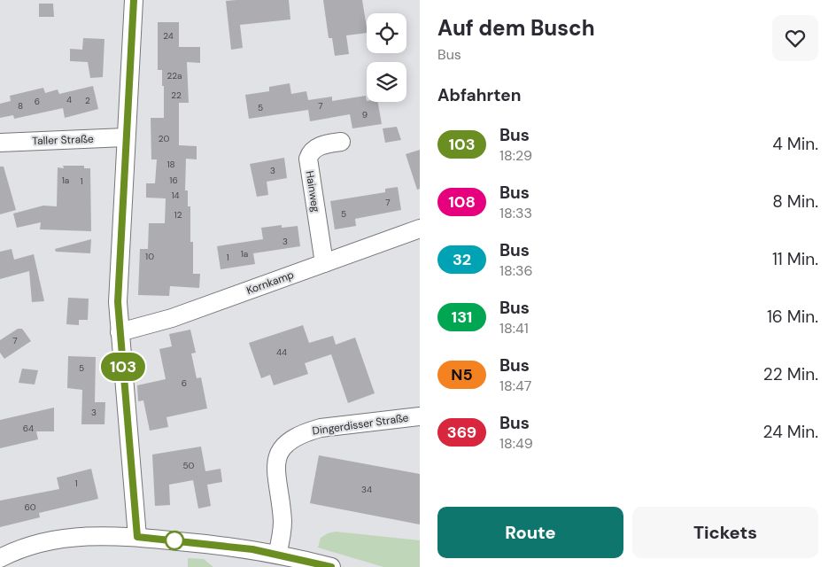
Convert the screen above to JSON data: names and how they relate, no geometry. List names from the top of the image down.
{
  "streets": {
    "street": [
      "Taller Straße",
      "Hainweg",
      "Kornkamp",
      "Dingerdisser Straße"
    ]
  },
  "crossings": [
    ["Hainweg", "Kornkamp"]
  ],
  "lines": ["bus line 103"],
  "house_numbers": [
    "24",
    "22a",
    "22",
    "4",
    "2",
    "6",
    "8",
    "7",
    "5",
    "9",
    "20",
    "18",
    "3",
    "1a",
    "16",
    "1",
    "14",
    "7",
    "5",
    "12",
    "3",
    "1a",
    "10",
    "1",
    "7",
    "44",
    "5",
    "6",
    "3",
    "64",
    "50",
    "1",
    "34",
    "60"
  ],
  "page": {
    "on_map": "103",
    "heading": [
      ["Auf dem Busch", "Bus"],
      "Abfahrten"
    ],
    "list": [
      {
        "mark": "103",
        "name": "Bus",
        "note": "18:29",
        "value": "4 Min."
      },
      {
        "mark": "108",
        "name": "Bus",
        "note": "18:33",
        "value": "8 Min."
      },
      {
        "mark": "32",
        "name": "Bus",
        "note": "18:36",
        "value": "11 Min."
      },
      {
        "mark": "131",
        "name": "Bus",
        "note": "18:41",
        "value": "16 Min."
      },
      {
        "mark": "N5",
        "name": "Bus",
        "note": "18:47",
        "value": "22 Min."
      },
      {
        "mark": "369",
        "name": "Bus",
        "note": "18:49",
        "value": "24 Min."
      }
    ],
    "buttons": ["Route", "Tickets"]
  }
}
